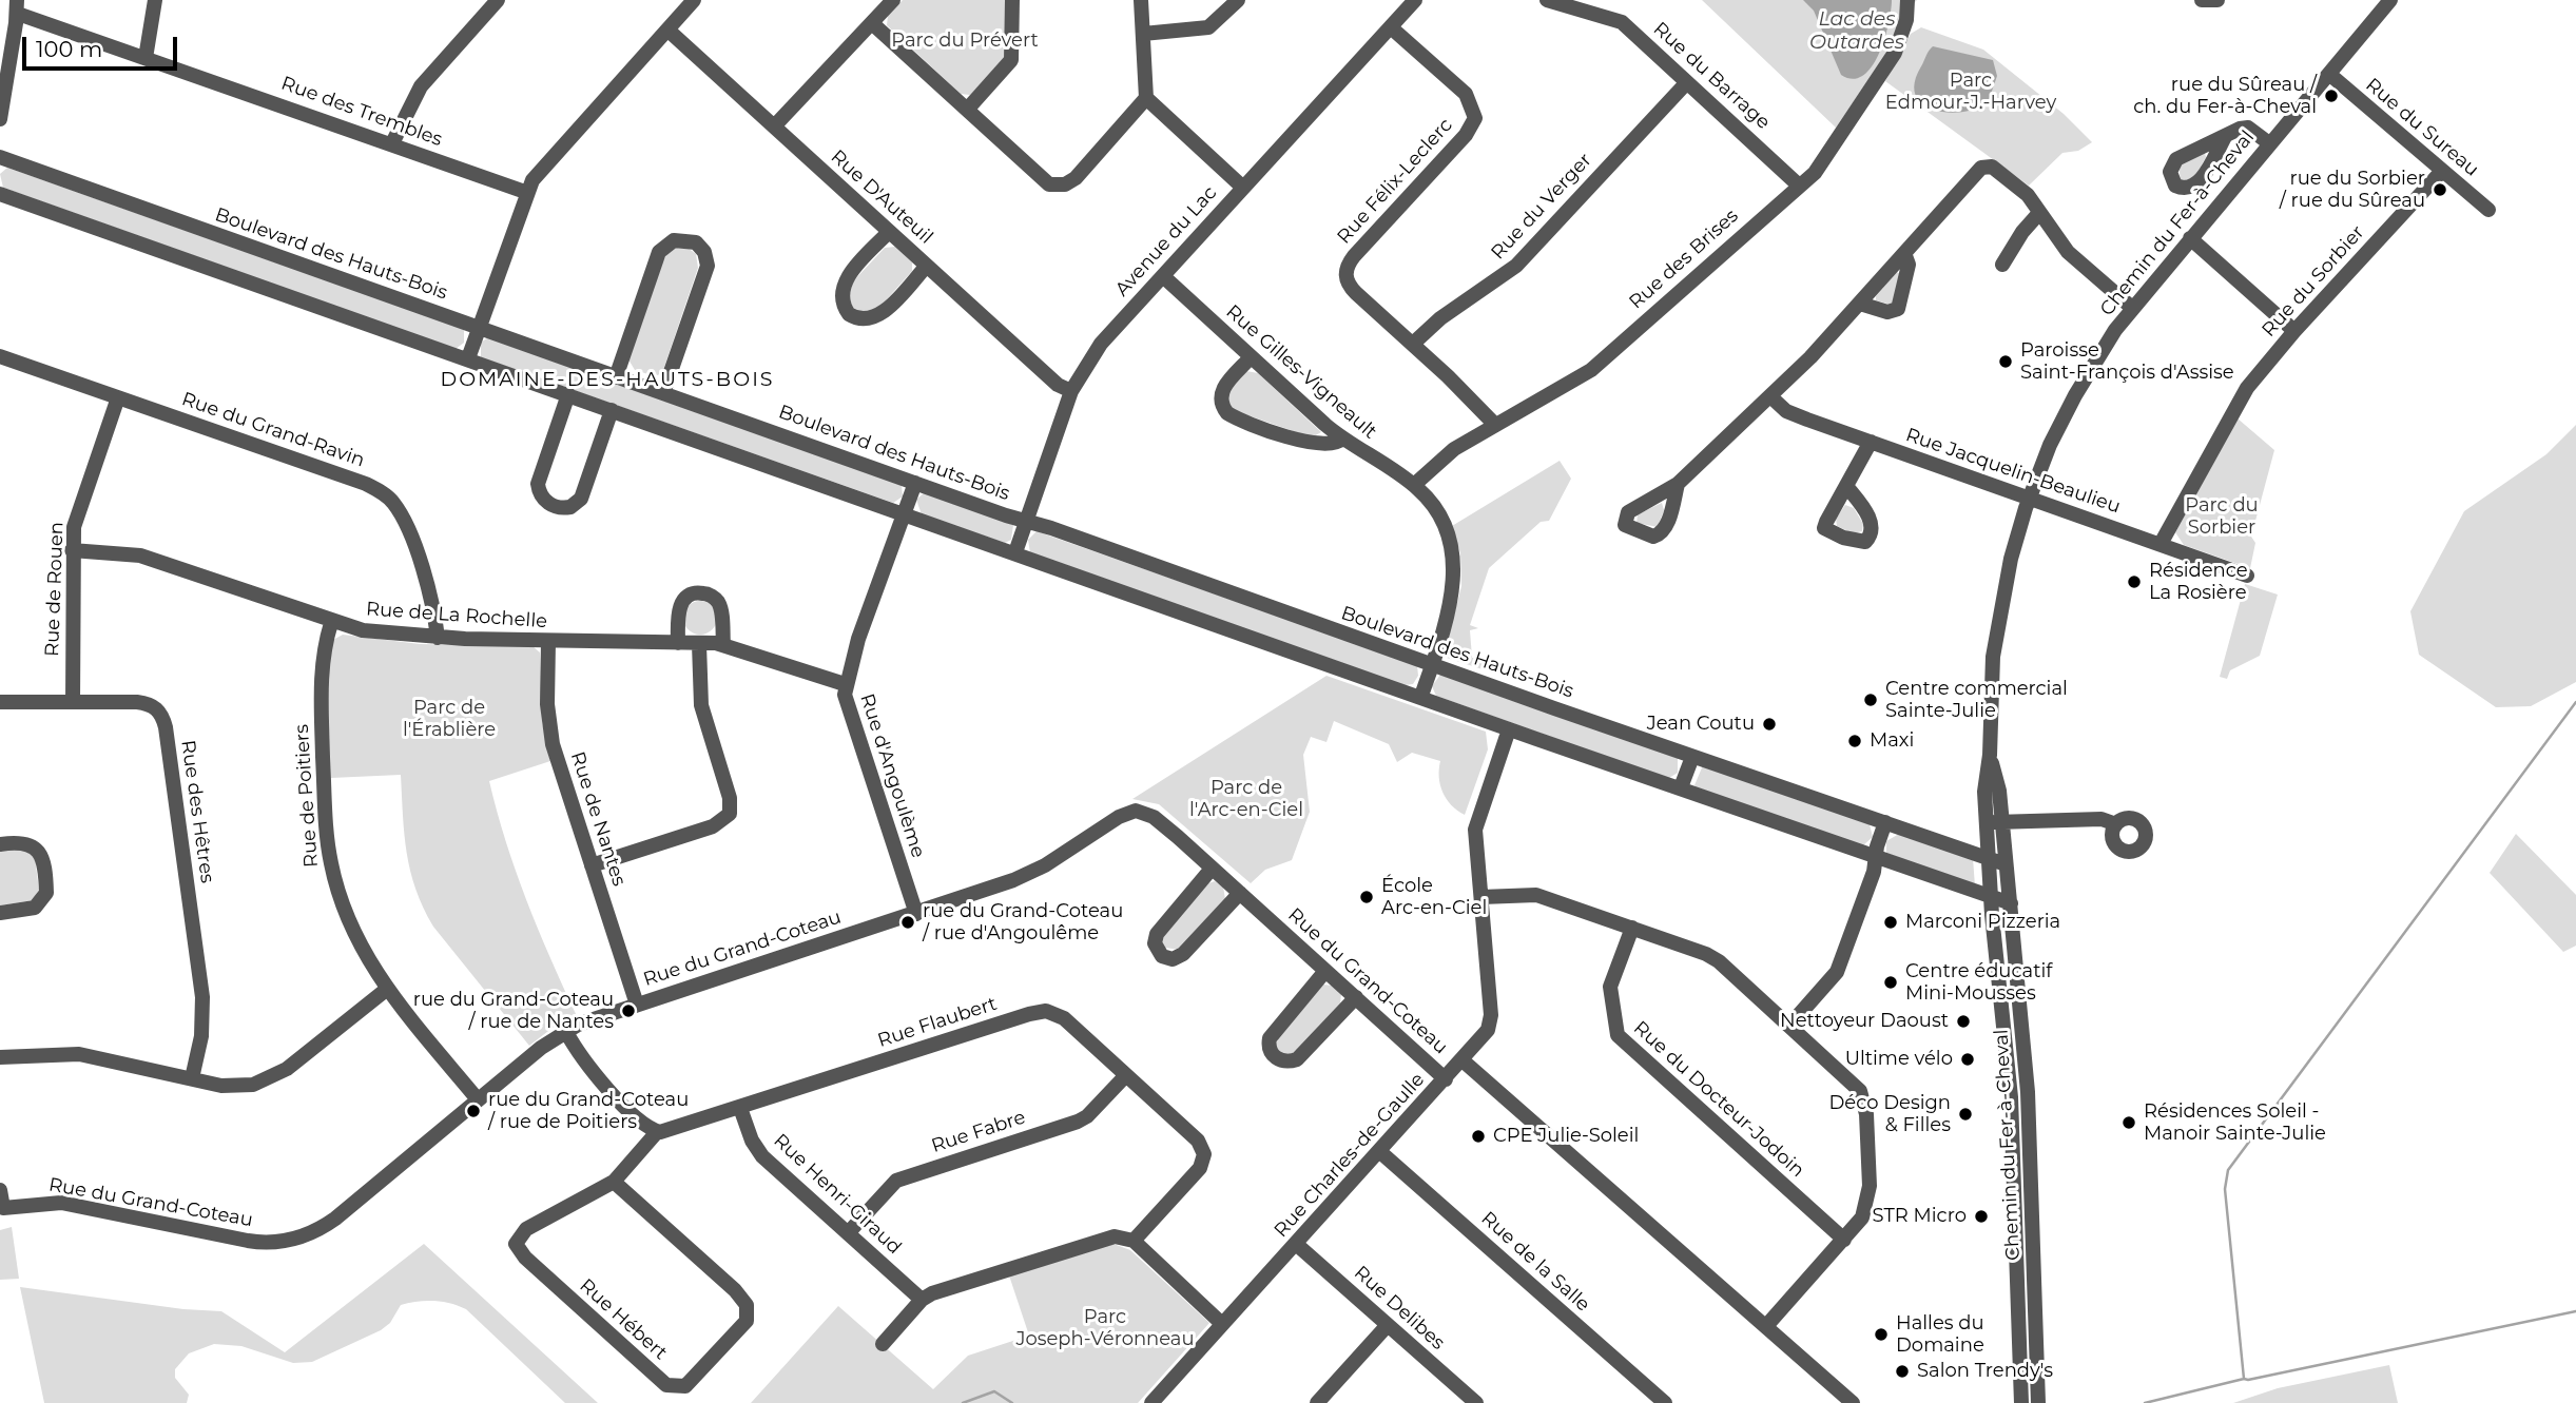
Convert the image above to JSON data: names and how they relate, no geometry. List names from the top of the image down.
{
  "streets": {
    "street": [
      "Rue du Barrage",
      "Rue des Trembles",
      "Rue du Sureau",
      "Rue Félix-Leclerc",
      "Rue D'Auteuil",
      "Rue du Verger",
      "Chemin du Fer-à-Cheval",
      "Avenue du Lac",
      "Boulevard des Hauts-Bois",
      "Rue des Brises",
      "Rue du Sorbier",
      "Rue Gilles-Vigneault",
      "Rue du Grand-Ravin",
      "Rue Jacquelin-Beaulieu",
      "Rue de Rouen",
      "Rue de La Rochelle",
      "Rue d'Angoulème",
      "Rue de Poitiers",
      "Rue des Hêtres",
      "Rue de Nantes",
      "Rue du Grand-Coteau",
      "Rue Flaubert",
      "Rue du Docteur-Jodoin",
      "Rue Fabre",
      "Rue Charles-de-Gaulle",
      "Rue Henri-Giraud",
      "Rue de la Salle",
      "Rue Delibes",
      "Rue Hébert"
    ]
  },
  "crossings": [
    ["Rue du Barrage", "Rue du Verger"],
    ["Rue du Barrage", "Rue des Brises"],
    ["Rue du Sureau", "Chemin du Fer-à-Cheval"],
    ["Rue du Sureau", "Rue du Sorbier"],
    ["Rue Félix-Leclerc", "Rue du Verger"],
    ["Rue Félix-Leclerc", "Avenue du Lac"],
    ["Rue Félix-Leclerc", "Rue des Brises"],
    ["Rue D'Auteuil", "Avenue du Lac"],
    ["Chemin du Fer-à-Cheval", "Boulevard des Hauts-Bois"],
    ["Chemin du Fer-à-Cheval", "Rue Jacquelin-Beaulieu"],
    ["Avenue du Lac", "Boulevard des Hauts-Bois"],
    ["Avenue du Lac", "Rue Gilles-Vigneault"],
    ["Boulevard des Hauts-Bois", "Rue Gilles-Vigneault"],
    ["Boulevard des Hauts-Bois", "Rue d'Angoulème"],
    ["Rue des Brises", "Rue Gilles-Vigneault"],
    ["Rue du Sorbier", "Rue Jacquelin-Beaulieu"],
    ["Rue du Grand-Ravin", "Rue de Rouen"],
    ["Rue du Grand-Ravin", "Rue de La Rochelle"],
    ["Rue de Rouen", "Rue de La Rochelle"],
    ["Rue de Rouen", "Rue des Hêtres"],
    ["Rue de La Rochelle", "Rue d'Angoulème"],
    ["Rue de La Rochelle", "Rue de Poitiers"],
    ["Rue de La Rochelle", "Rue de Nantes"],
    ["Rue d'Angoulème", "Rue du Grand-Coteau"],
    ["Rue de Poitiers", "Rue du Grand-Coteau"],
    ["Rue de Nantes", "Rue du Grand-Coteau"],
    ["Rue du Grand-Coteau", "Rue Charles-de-Gaulle"],
    ["Rue Flaubert", "Rue Fabre"],
    ["Rue Flaubert", "Rue Henri-Giraud"],
    ["Rue Flaubert", "Rue Hébert"],
    ["Rue Fabre", "Rue Henri-Giraud"],
    ["Rue Charles-de-Gaulle", "Rue de la Salle"],
    ["Rue Charles-de-Gaulle", "Rue Delibes"]
  ],
  "districts": ["DOMAINE-DES-HAUTS-BOIS"],
  "water": ["Lac des Outardes"],
  "parks": [
    "Parc du Prévert",
    "Parc Edmour-J.-Harvey",
    "Parc du Sorbier",
    "Parc de l'Érablière",
    "Parc de l'Arc-en-Ciel",
    "Parc Joseph-Véronneau"
  ],
  "places": [
    "rue du Sûreau / ch. du Fer-à-Cheval",
    "rue du Sorbier / rue du Sûreau",
    "Paroisse Saint-François d'Assise",
    "Résidence La Rosière",
    "Centre commercial Sainte-Julie",
    "Jean Coutu",
    "Maxi",
    "École Arc-en-Ciel",
    "rue du Grand-Coteau / rue d'Angoulême",
    "Marconi Pizzeria",
    "Centre éducatif Mini-Mousses",
    "rue du Grand-Coteau / rue de Nantes",
    "Nettoyeur Daoust",
    "Ultime vélo",
    "rue du Grand-Coteau / rue de Poitiers",
    "Déco Design & Filles",
    "Résidences Soleil - Manoir Sainte-Julie",
    "CPE Julie-Soleil",
    "STR Micro",
    "Halles du Domaine",
    "Salon Trendy's"
  ],
  "scale_bar": "100 m"
}
